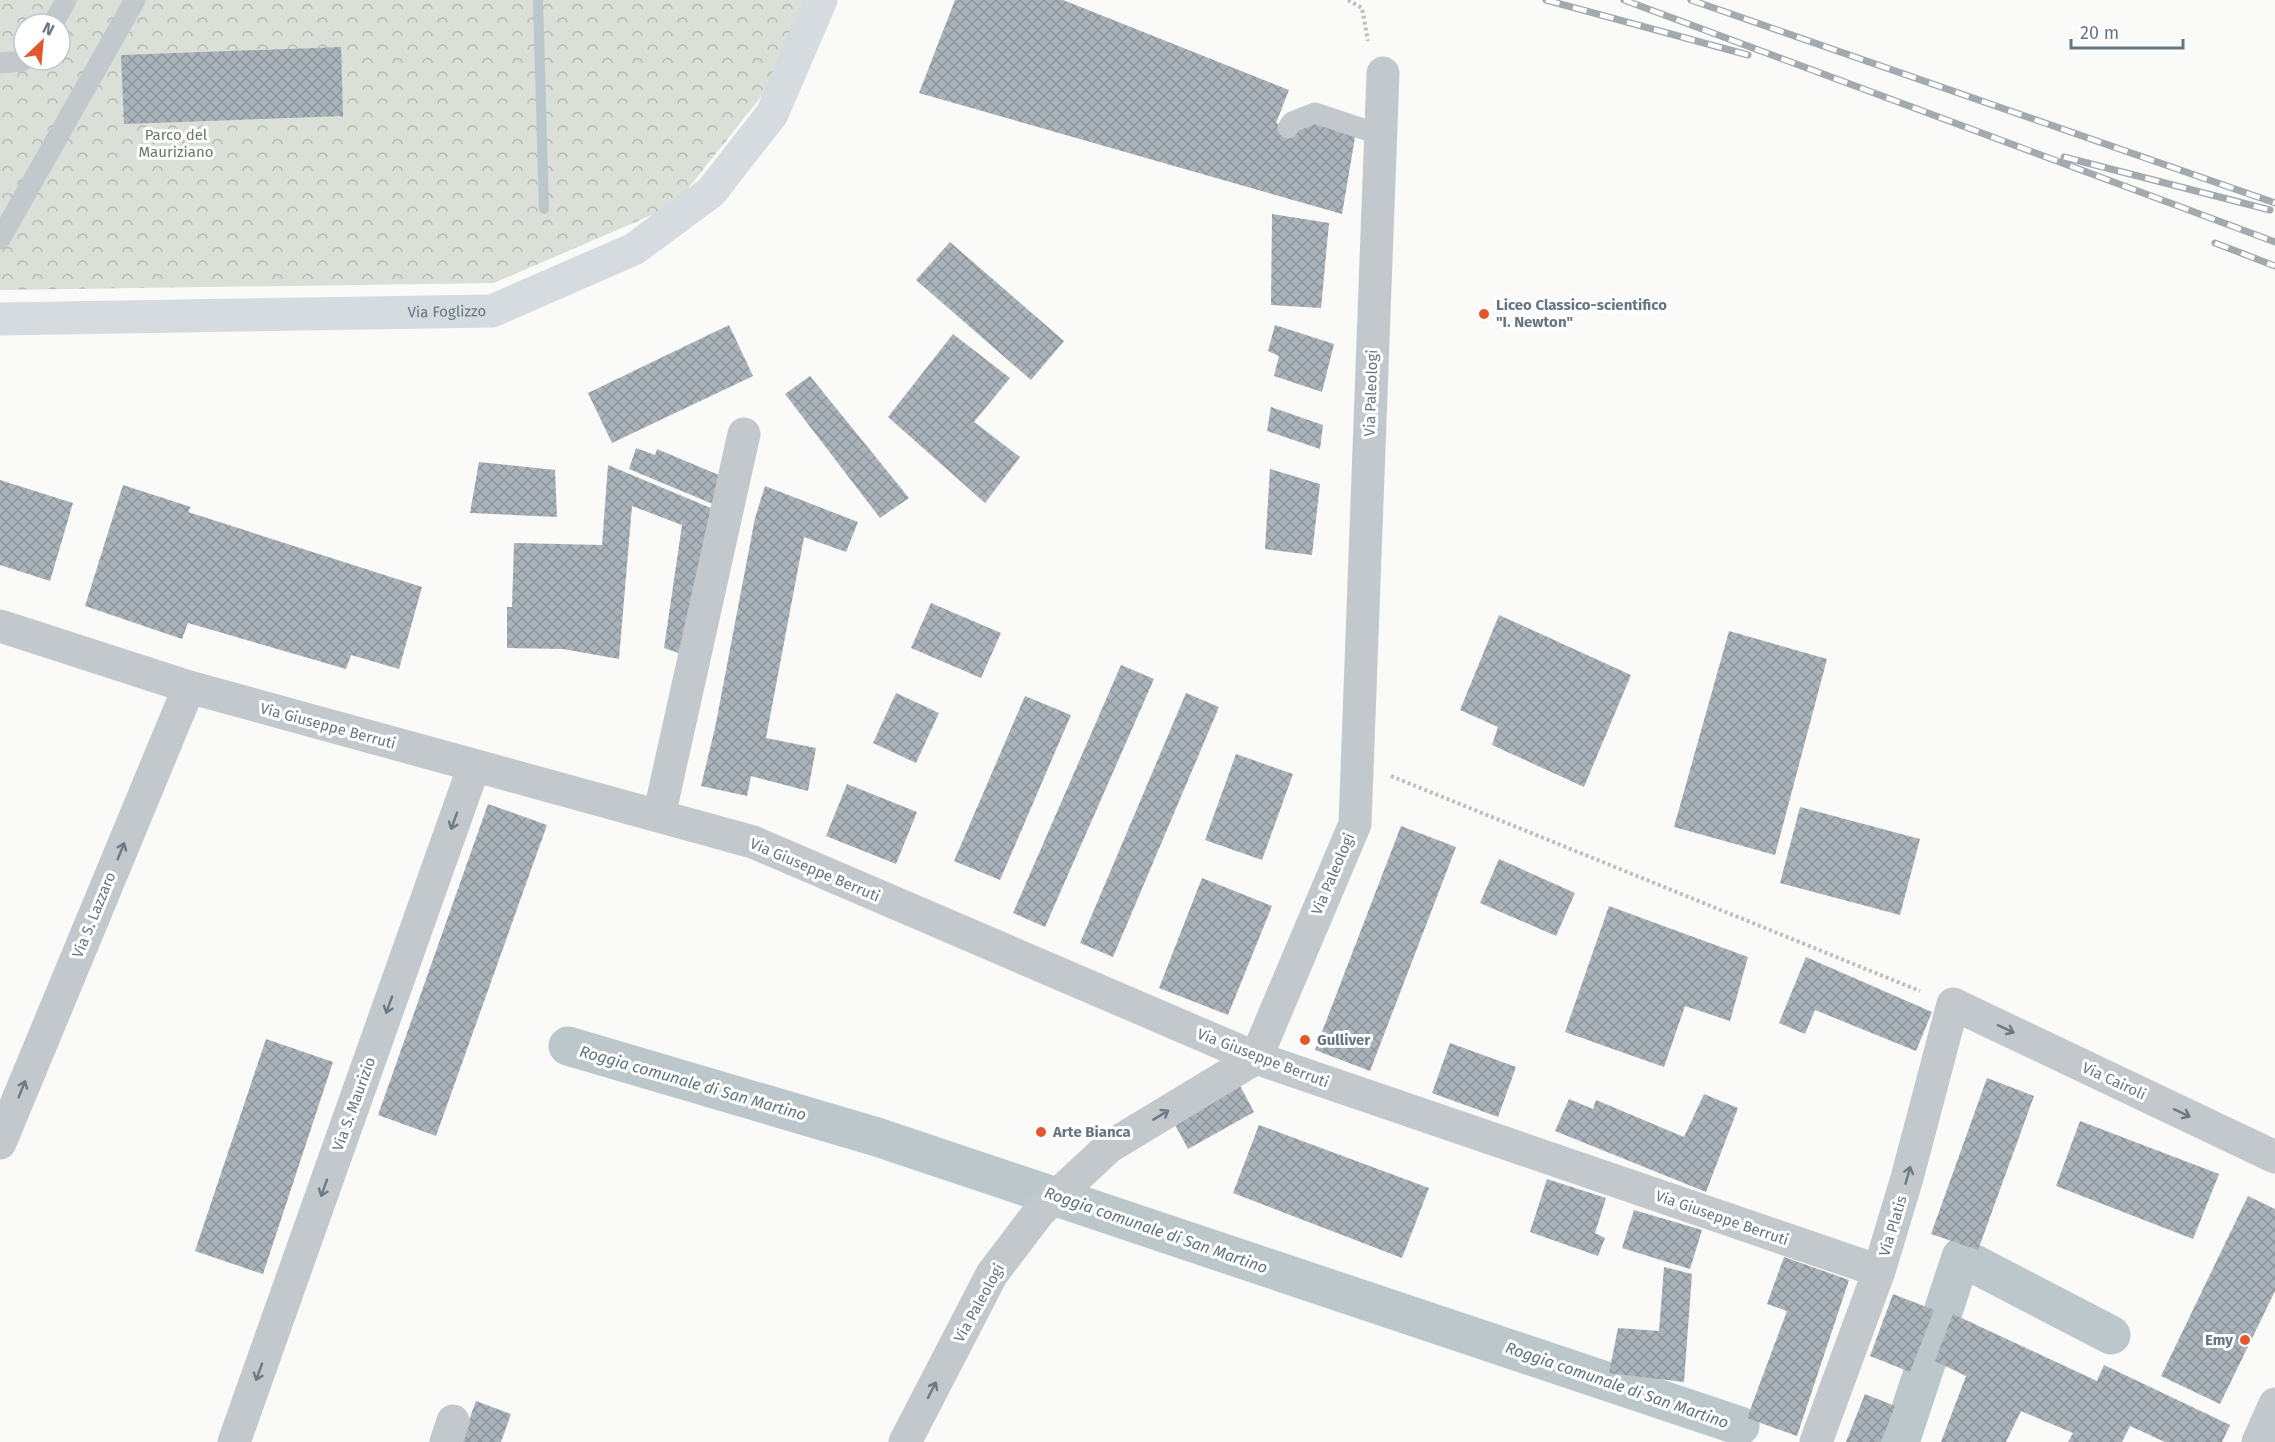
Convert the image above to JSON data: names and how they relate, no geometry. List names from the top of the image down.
{
  "streets": {
    "main road": ["Via Foglizzo"],
    "street": [
      "Via Paleologi",
      "Via Giuseppe Berruti",
      "Via S. Lazzaro",
      "Via Cairoli",
      "Via S. Maurizio",
      "Via Platis"
    ]
  },
  "crossings": [
    ["Via Paleologi", "Via Giuseppe Berruti"],
    ["Via Giuseppe Berruti", "Via S. Lazzaro"],
    ["Via Giuseppe Berruti", "Via S. Maurizio"],
    ["Via Giuseppe Berruti", "Via Platis"],
    ["Via Cairoli", "Via Platis"]
  ],
  "one_way": [
    "Via S. Lazzaro",
    "Via Cairoli",
    "Via S. Maurizio",
    "Via Platis"
  ],
  "water": ["Roggia comunale di San Martino"],
  "parks": ["Parco del Mauriziano"],
  "places": [
    "Liceo Classico-scientifico \"I. Newton\"",
    "Gulliver",
    "Arte Bianca",
    "Emy"
  ],
  "scale_bar": "20 m",
  "north": "top right"
}
